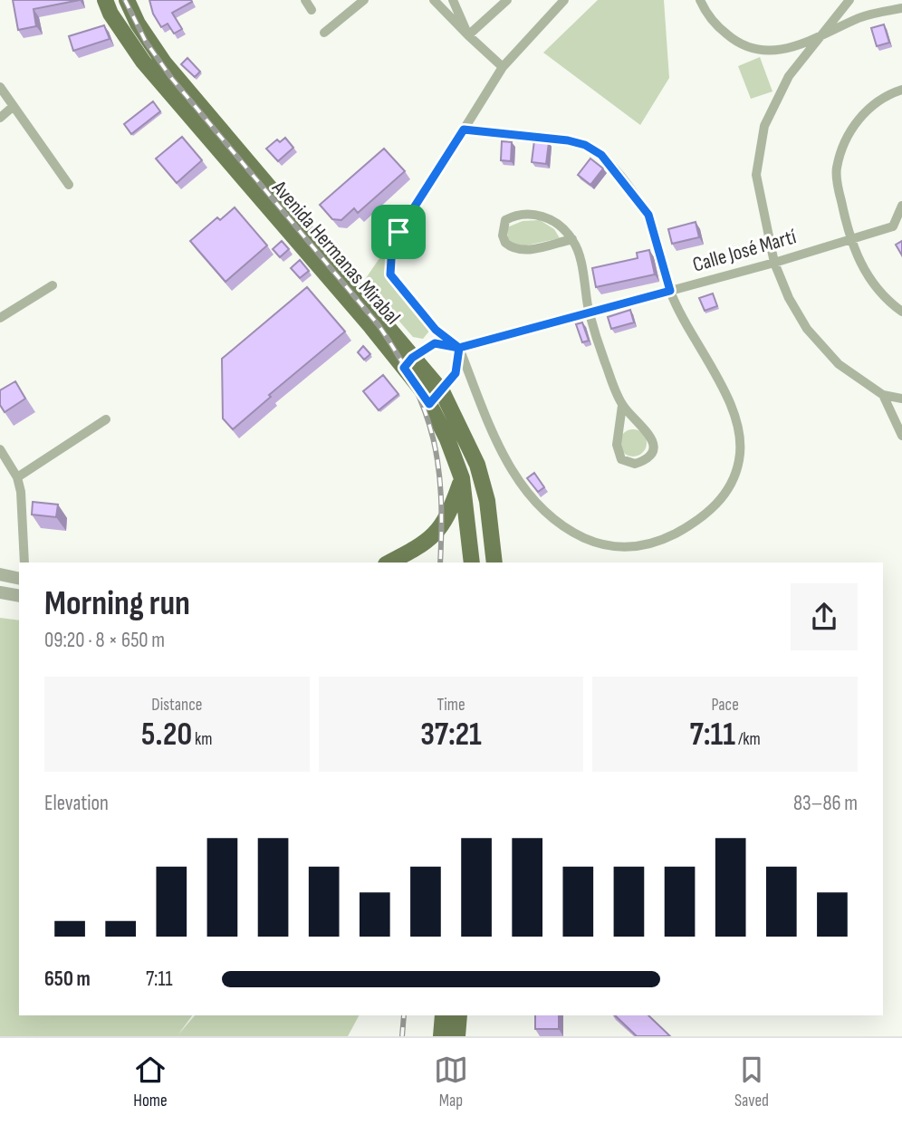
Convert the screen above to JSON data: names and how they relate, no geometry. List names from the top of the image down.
{
  "streets": {
    "main road": ["Avenida Hermanas Mirabal"],
    "street": ["Calle José Martí"]
  },
  "crossings": [
    ["Calle José Martí", "Avenida Hermanas Mirabal"]
  ],
  "page": {
    "heading": ["Morning run", "09:20 · 8 × 650 m"],
    "stats": [
      ["Distance", "5.20 km"],
      ["Time", "37:21"],
      ["Pace", "7:11 /km"]
    ],
    "chart": ["Elevation", "83–86 m"],
    "list": [
      {
        "name": "650 m",
        "note": "7:11"
      }
    ],
    "tabs": ["Home", "Map", "Saved"]
  }
}
